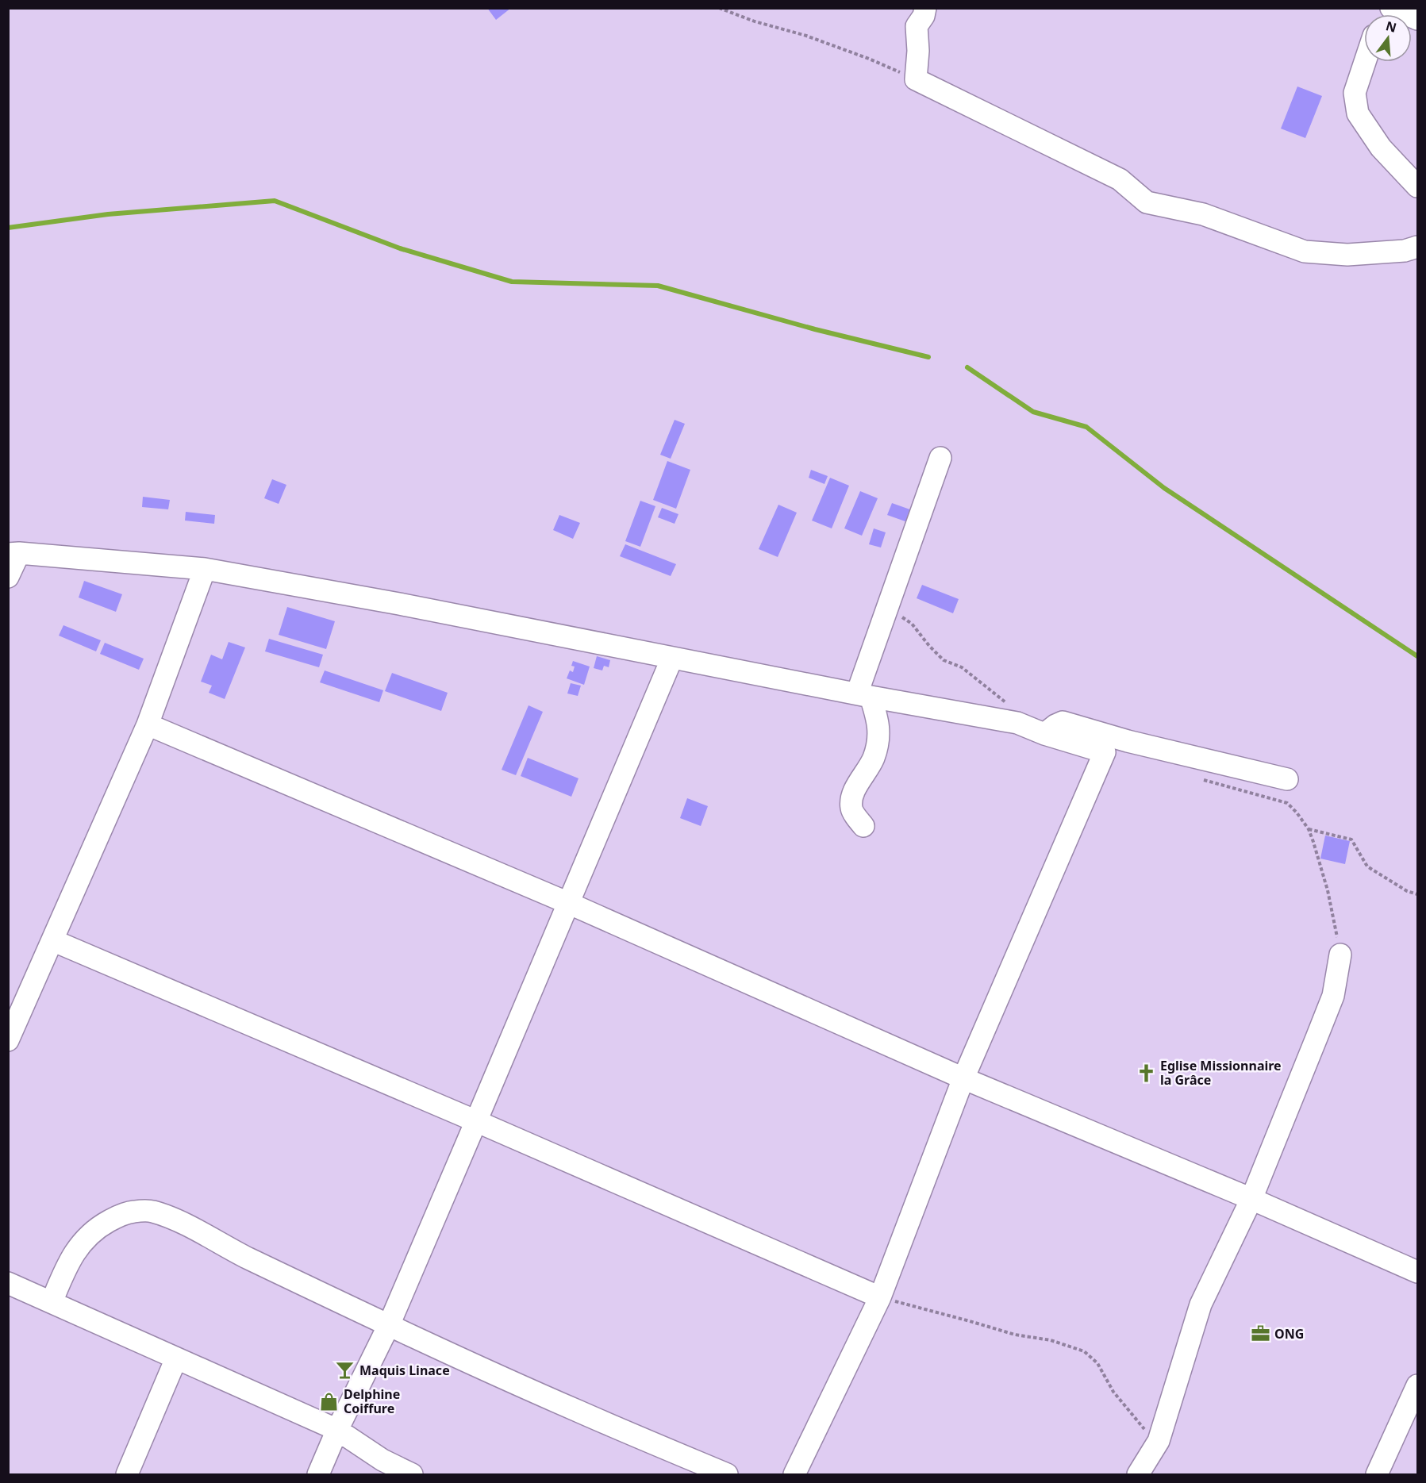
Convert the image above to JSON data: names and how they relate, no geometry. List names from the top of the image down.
{
  "places": {
    "church": ["Eglise Missionnaire la Grâce"],
    "office": ["ONG"],
    "bar": ["Maquis Linace"],
    "shop": ["Delphine Coiffure"]
  },
  "north": "top"
}
